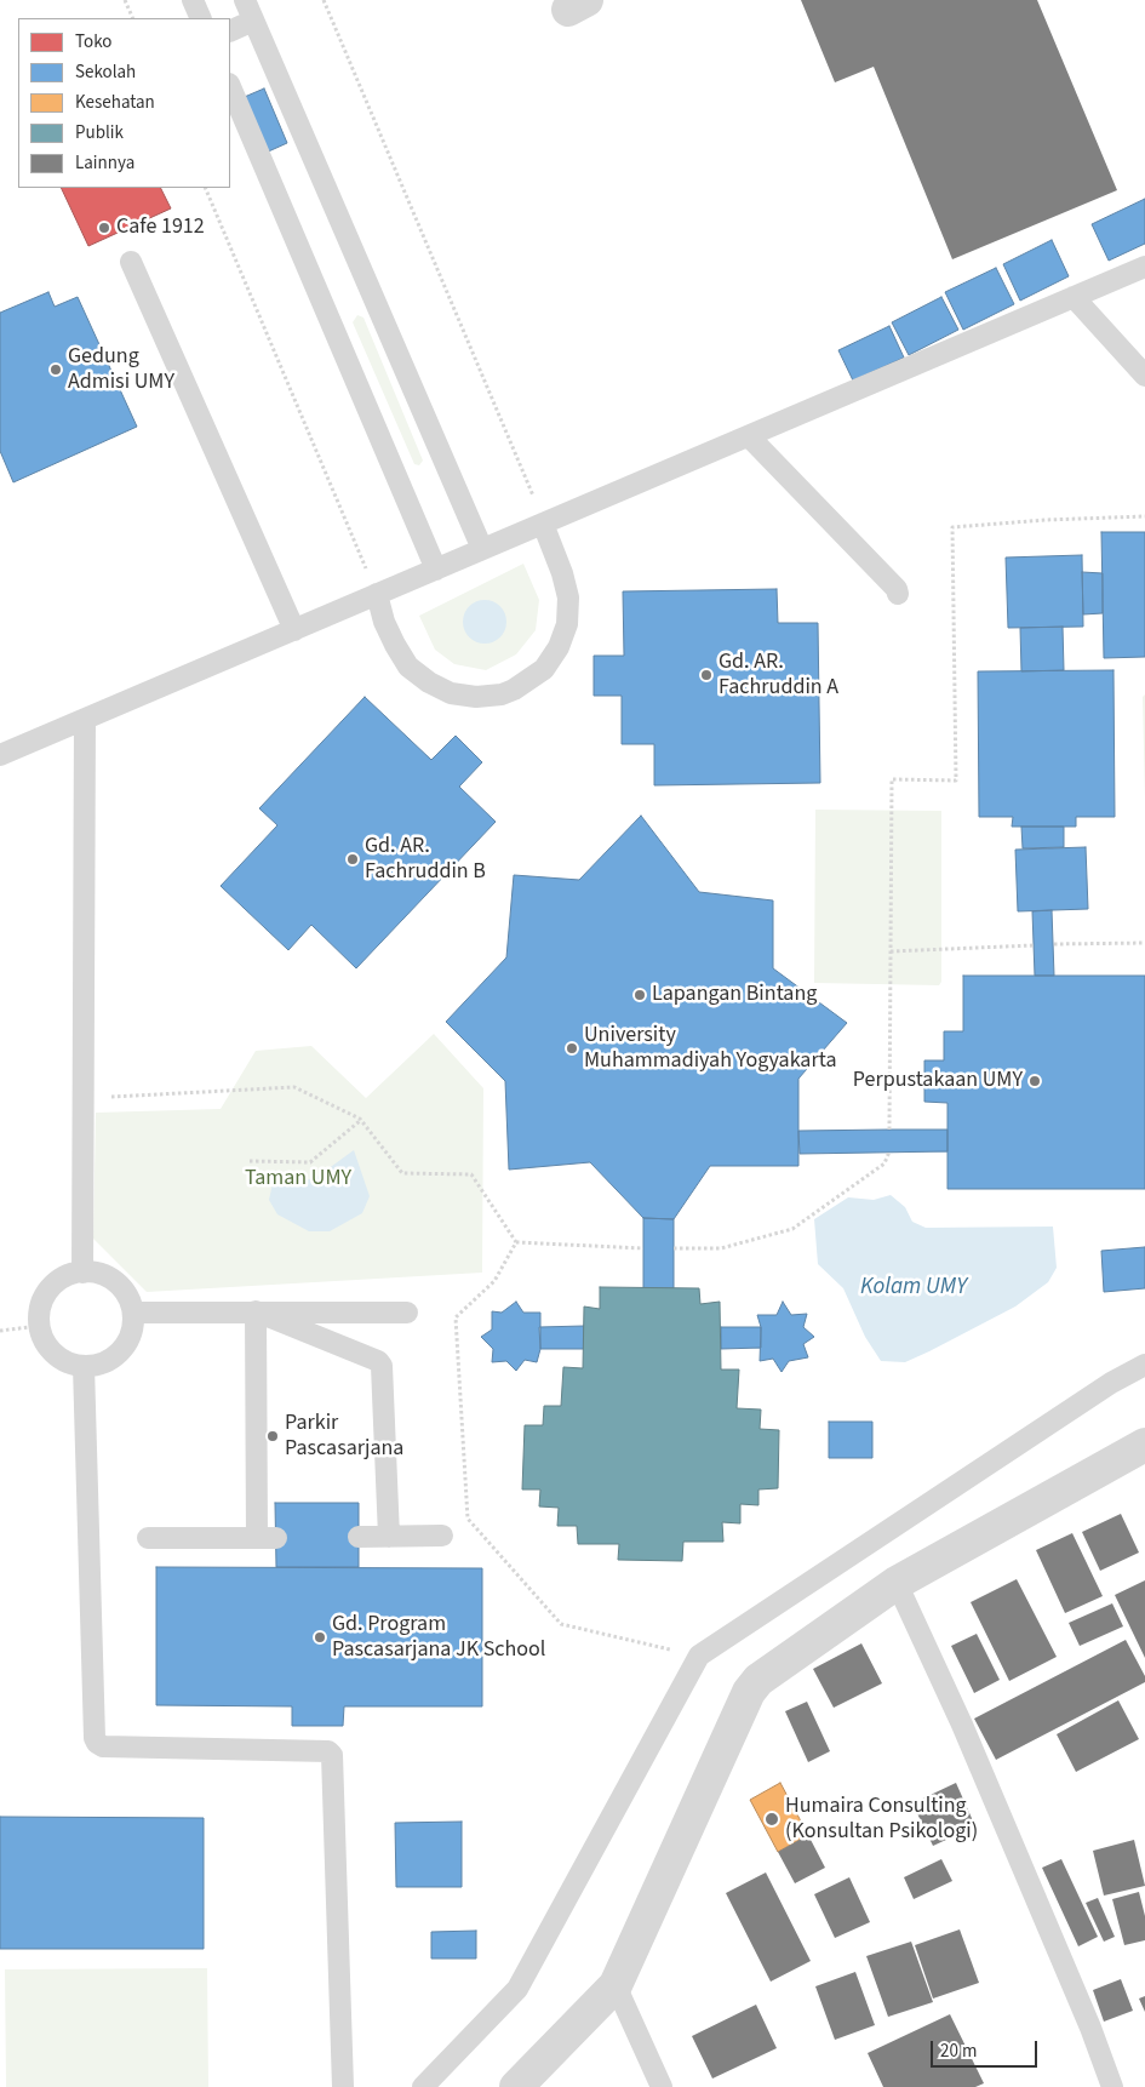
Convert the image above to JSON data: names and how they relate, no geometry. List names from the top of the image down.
{
  "water": ["Kolam UMY"],
  "parks": ["Taman UMY"],
  "places": [
    "Cafe 1912",
    "Gedung Admisi UMY",
    "Gd. AR. Fachruddin A",
    "Gd. AR. Fachruddin B",
    "Lapangan Bintang",
    "University Muhammadiyah Yogyakarta",
    "Perpustakaan UMY",
    "Parkir Pascasarjana",
    "Gd. Program Pascasarjana JK School",
    "Humaira Consulting (Konsultan Psikologi)"
  ],
  "legend": [
    "Toko",
    "Sekolah",
    "Kesehatan",
    "Publik",
    "Lainnya"
  ],
  "scale_bar": "20 m"
}
